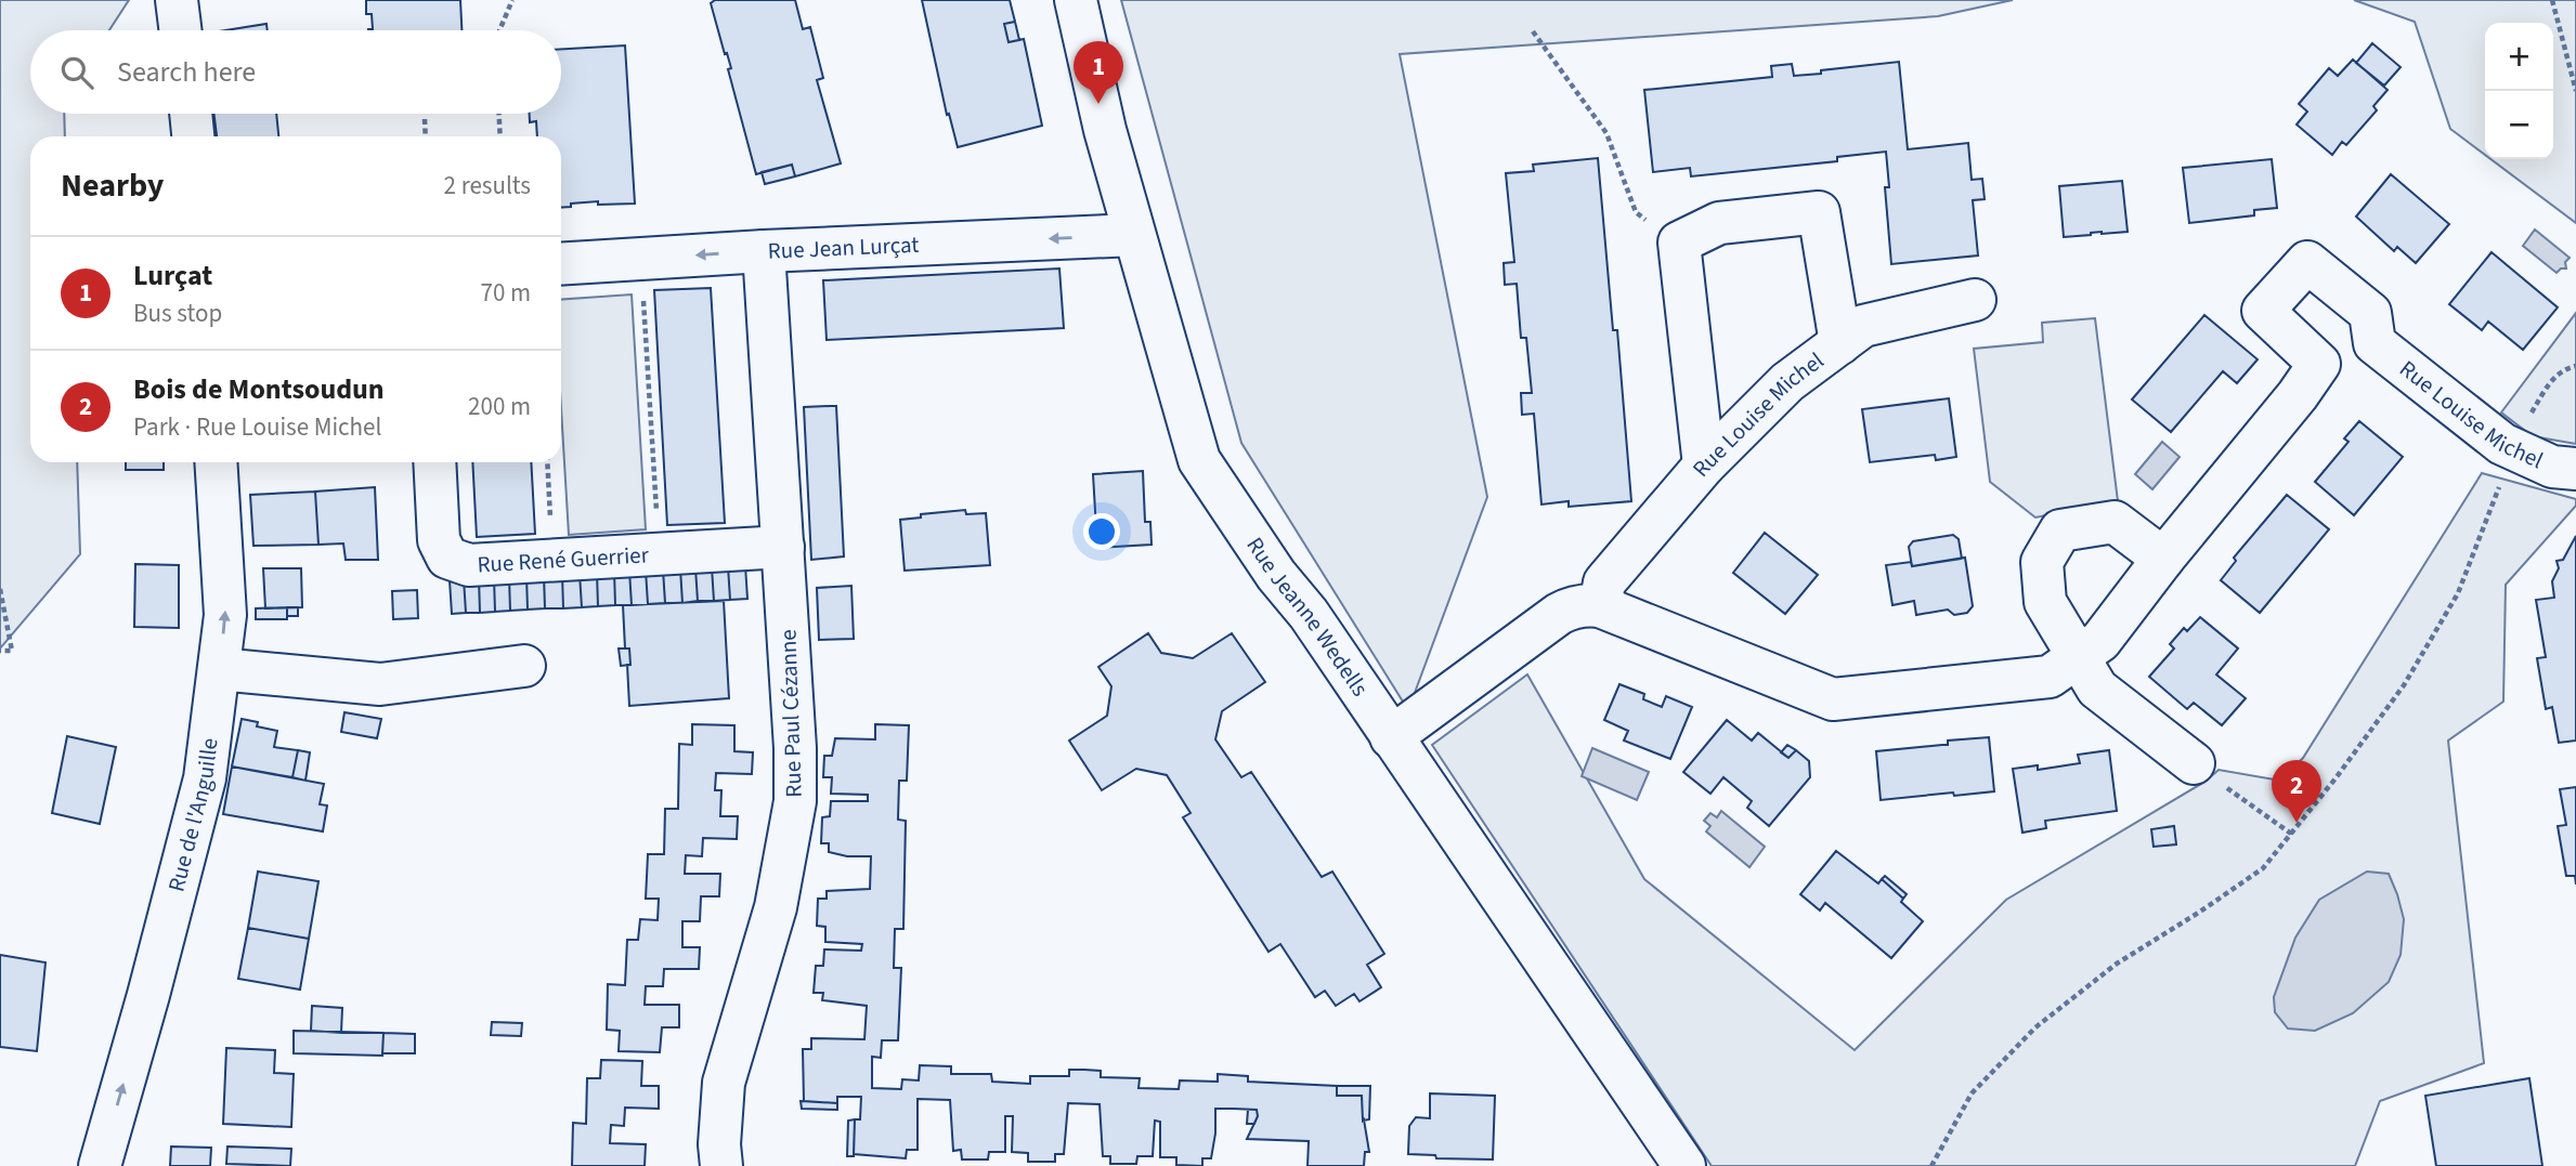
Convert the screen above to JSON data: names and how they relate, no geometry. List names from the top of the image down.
{
  "streets": {
    "street": [
      "Rue Jean Lurçat",
      "Rue Louise Michel",
      "Rue René Guerrier",
      "Rue Jeanne Wedells",
      "Rue Paul Cézanne",
      "Rue de l'Anguille"
    ]
  },
  "crossings": [
    ["Rue Jean Lurçat", "Rue Jeanne Wedells"],
    ["Rue Jean Lurçat", "Rue Paul Cézanne"],
    ["Rue René Guerrier", "Rue Paul Cézanne"]
  ],
  "one_way": ["Rue Jean Lurçat", "Rue de l'Anguille"],
  "page": {
    "map_buttons": ["+", "−"],
    "search": "Search here",
    "pins": ["1", "2"],
    "heading": ["Nearby", "2 results"],
    "list": [
      {
        "mark": "1",
        "name": "Lurçat",
        "note": "Bus stop",
        "value": "70 m"
      },
      {
        "mark": "2",
        "name": "Bois de Montsoudun",
        "note": "Park · Rue Louise Michel",
        "value": "200 m"
      }
    ]
  }
}
